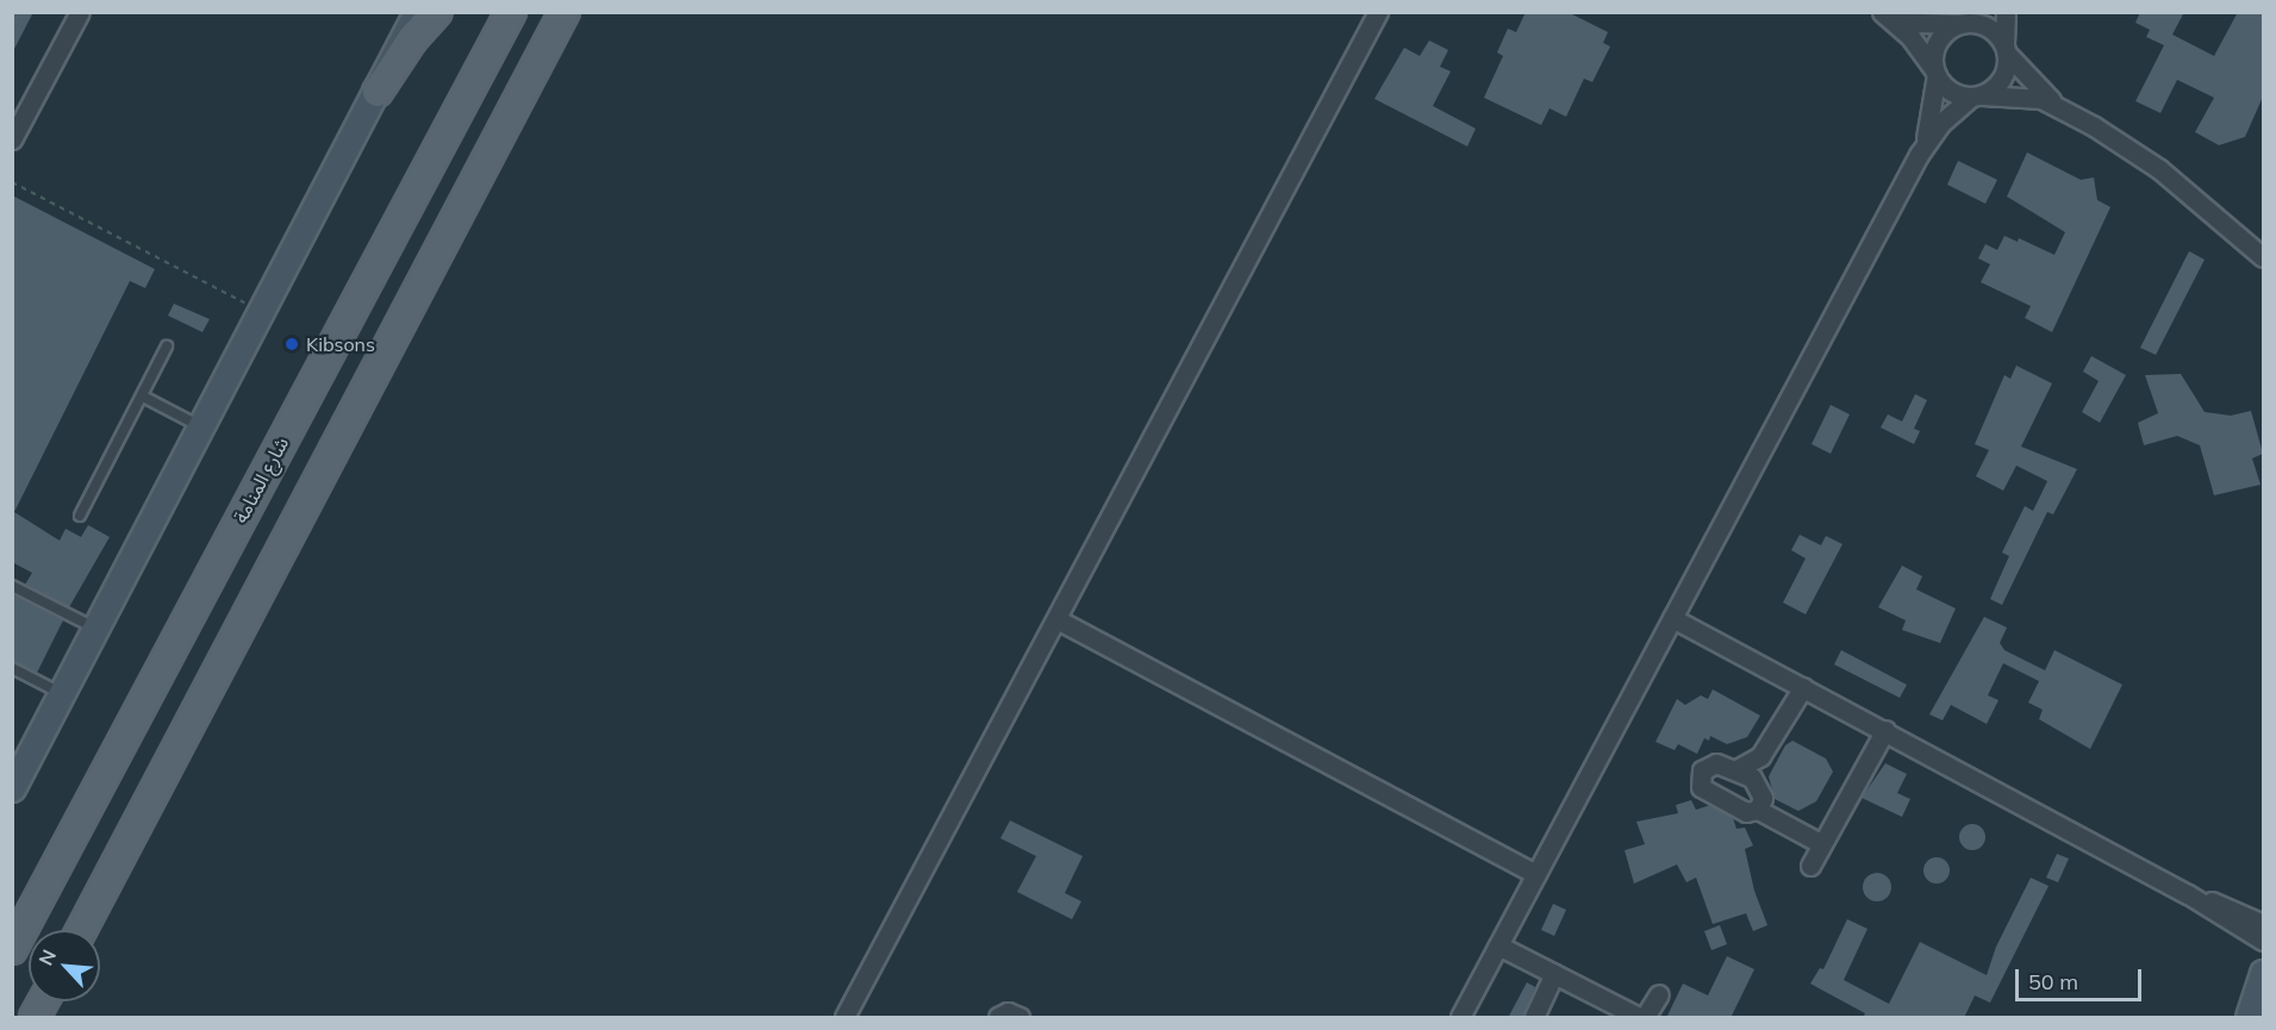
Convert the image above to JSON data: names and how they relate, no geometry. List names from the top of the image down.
{
  "streets": {
    "main road": ["شارع المنامة"]
  },
  "places": ["Kibsons"],
  "scale_bar": "50 m",
  "north": "top left"
}
